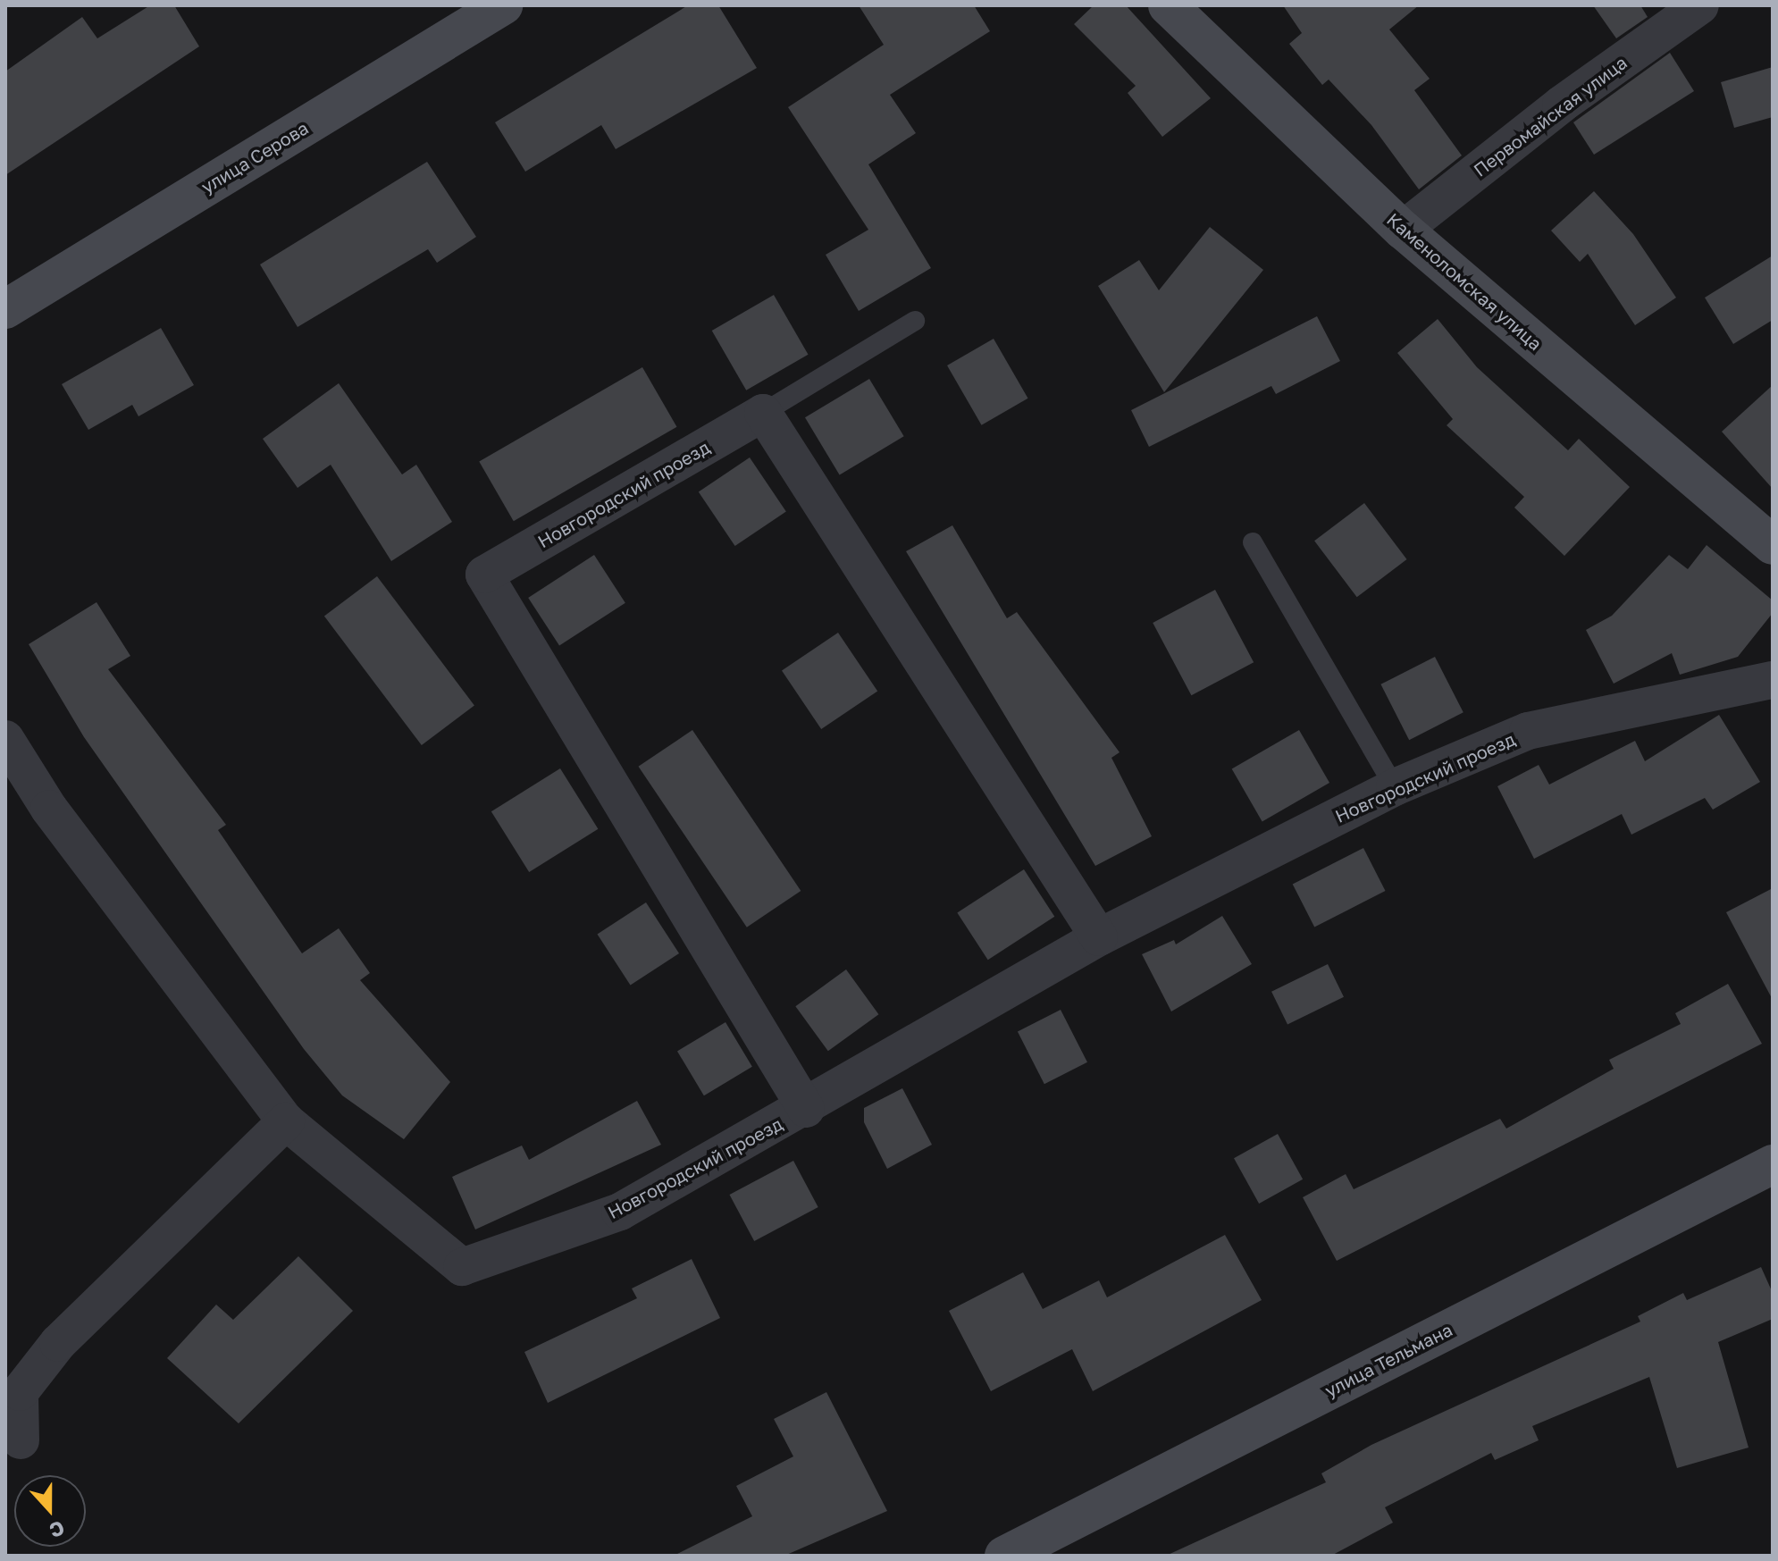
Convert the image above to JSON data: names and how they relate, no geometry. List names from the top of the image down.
{
  "streets": {
    "street": [
      "Первомайская улица",
      "улица Серова",
      "Каменоломская улица",
      "Новгородский проезд",
      "улица Тельмана"
    ]
  },
  "crossings": [
    ["Первомайская улица", "Каменоломская улица"]
  ],
  "north": "bottom"
}
